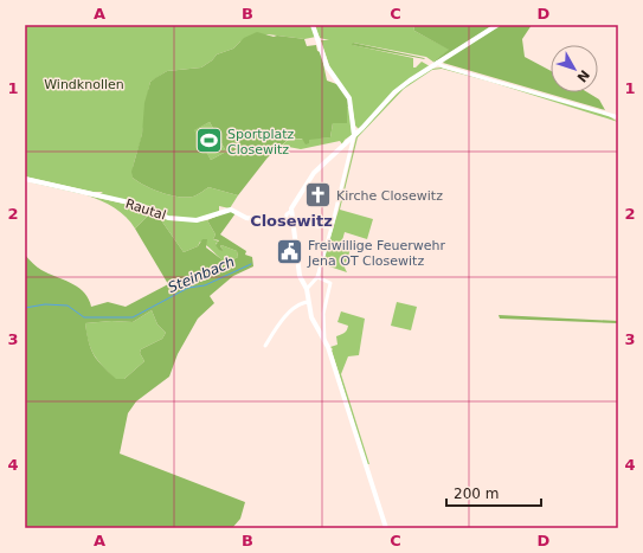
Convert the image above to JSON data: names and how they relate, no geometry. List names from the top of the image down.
{
  "streets": {
    "street": ["Rautal"]
  },
  "districts": ["Closewitz"],
  "water": ["Steinbach"],
  "parks": ["Windknollen"],
  "places": {
    "sports": ["Sportplatz Closewitz"],
    "church": ["Kirche Closewitz"],
    "public building": ["Freiwillige Feuerwehr Jena OT Closewitz"]
  },
  "scale_bar": "200 m",
  "north": "bottom right",
  "grid": {
    "columns": [
      "A",
      "B",
      "C",
      "D"
    ],
    "rows": [
      "1",
      "2",
      "3",
      "4"
    ]
  }
}
